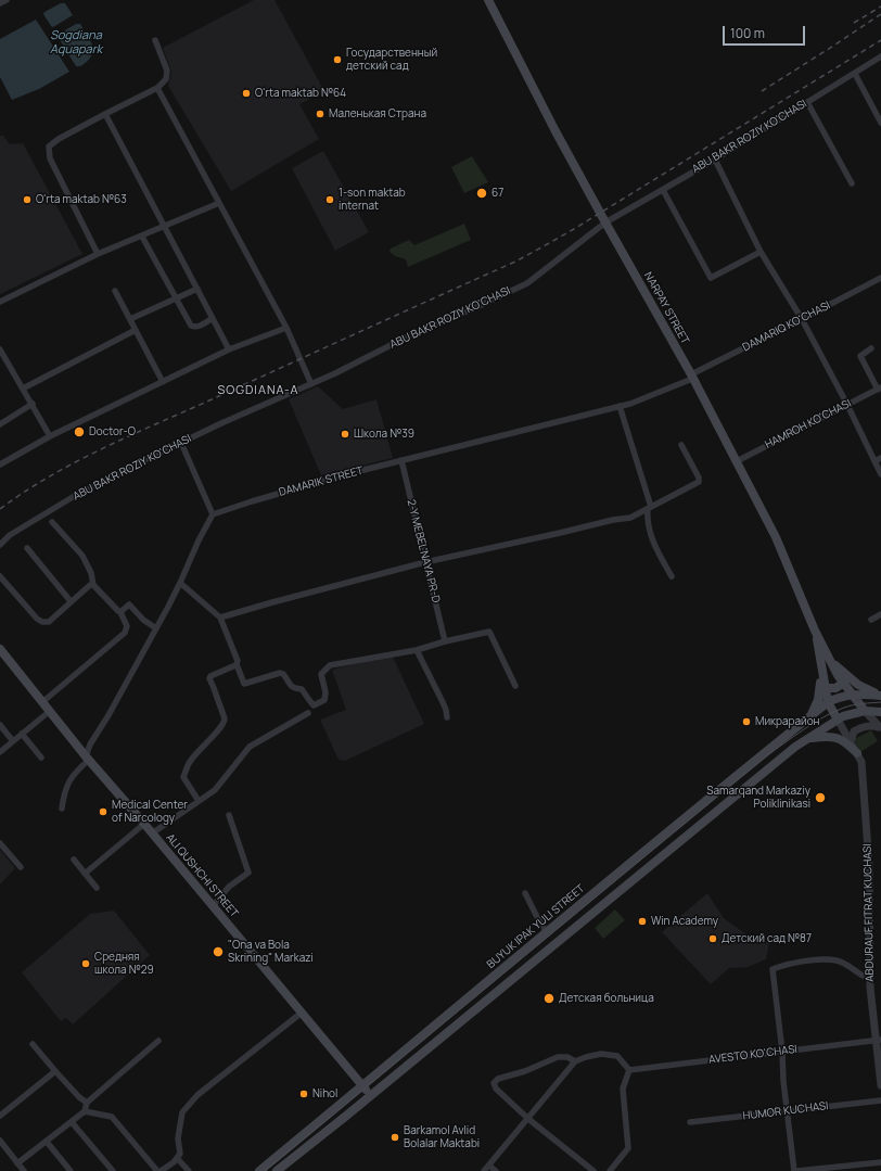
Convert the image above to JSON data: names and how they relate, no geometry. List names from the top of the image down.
{
  "streets": {
    "main road": ["NARPAY STREET", "ALI QUSHCHI STREET", "BUYUK IPAK YULI STREET"],
    "street": [
      "ABU BAKR ROZIY KO'CHASI",
      "DAMARIQ KO'CHASI",
      "HAMROH KO'CHASI",
      "DAMARIK STREET",
      "2-Y MEBEL'NAYA PR-D",
      "ABDURAUF FITRAT KUCHASI",
      "AVESTO KO'CHASI",
      "HUMOR KUCHASI"
    ]
  },
  "crossings": [
    ["ABU BAKR ROZIY KO'CHASI", "NARPAY STREET"],
    ["NARPAY STREET", "DAMARIQ KO'CHASI"],
    ["NARPAY STREET", "HAMROH KO'CHASI"],
    ["NARPAY STREET", "DAMARIK STREET"],
    ["NARPAY STREET", "ABDURAUF FITRAT KUCHASI"],
    ["NARPAY STREET", "BUYUK IPAK YULI STREET"],
    ["DAMARIQ KO'CHASI", "DAMARIK STREET"],
    ["DAMARIK STREET", "2-Y MEBEL'NAYA PR-D"],
    ["ALI QUSHCHI STREET", "BUYUK IPAK YULI STREET"],
    ["ABDURAUF FITRAT KUCHASI", "AVESTO KO'CHASI"]
  ],
  "districts": ["SOGDIANA-А"],
  "water": ["Sogdiana Aquapark"],
  "places": [
    "Государственный детский сад",
    "O'rta maktab №64",
    "Маленькая Страна",
    "67",
    "O'rta maktab №63",
    "1-son maktab internat",
    "Doctor-O",
    "Школа №39",
    "Микрарайон",
    "Samarqand Markaziy Poliklinikasi",
    "Medical Center of Narcology",
    "Win Academy",
    "Детский сад №87",
    "\"Ona va Bola Skrining\" Markazi",
    "Средняя школа №29",
    "Детская больница",
    "Nihol",
    "Barkamol Avlid Bolalar Maktabi"
  ],
  "scale_bar": "100 m"
}
